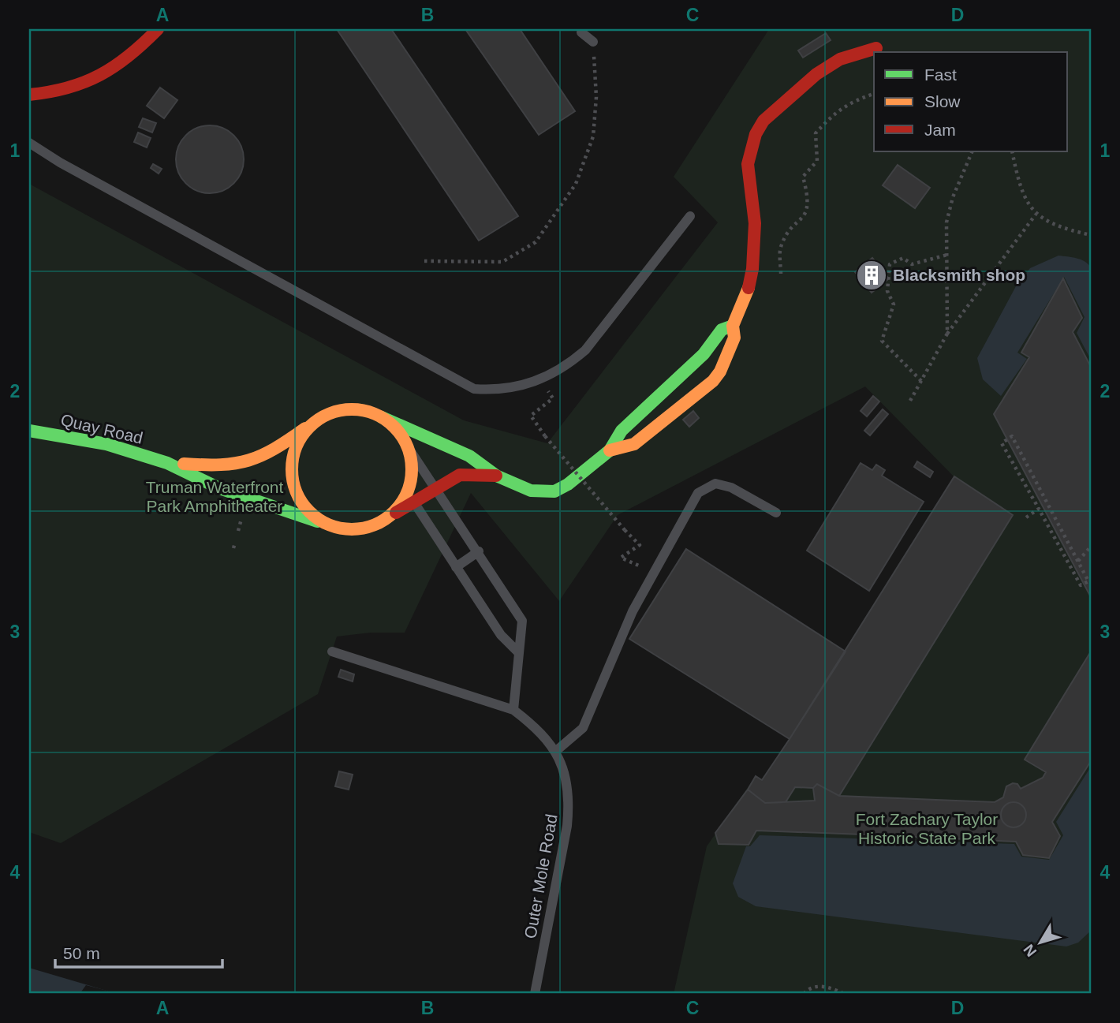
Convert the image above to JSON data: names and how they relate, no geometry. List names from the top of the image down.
{
  "streets": {
    "street": ["Quay Road"],
    "lane": ["Outer Mole Road"]
  },
  "parks": ["Truman Waterfront Park Amphitheater", "Fort Zachary Taylor Historic State Park"],
  "places": {
    "building": ["Blacksmith shop"]
  },
  "legend": ["Fast", "Slow", "Jam"],
  "scale_bar": "50 m",
  "north": "bottom left",
  "grid": {
    "columns": [
      "A",
      "B",
      "C",
      "D"
    ],
    "rows": [
      "1",
      "2",
      "3",
      "4"
    ]
  }
}
